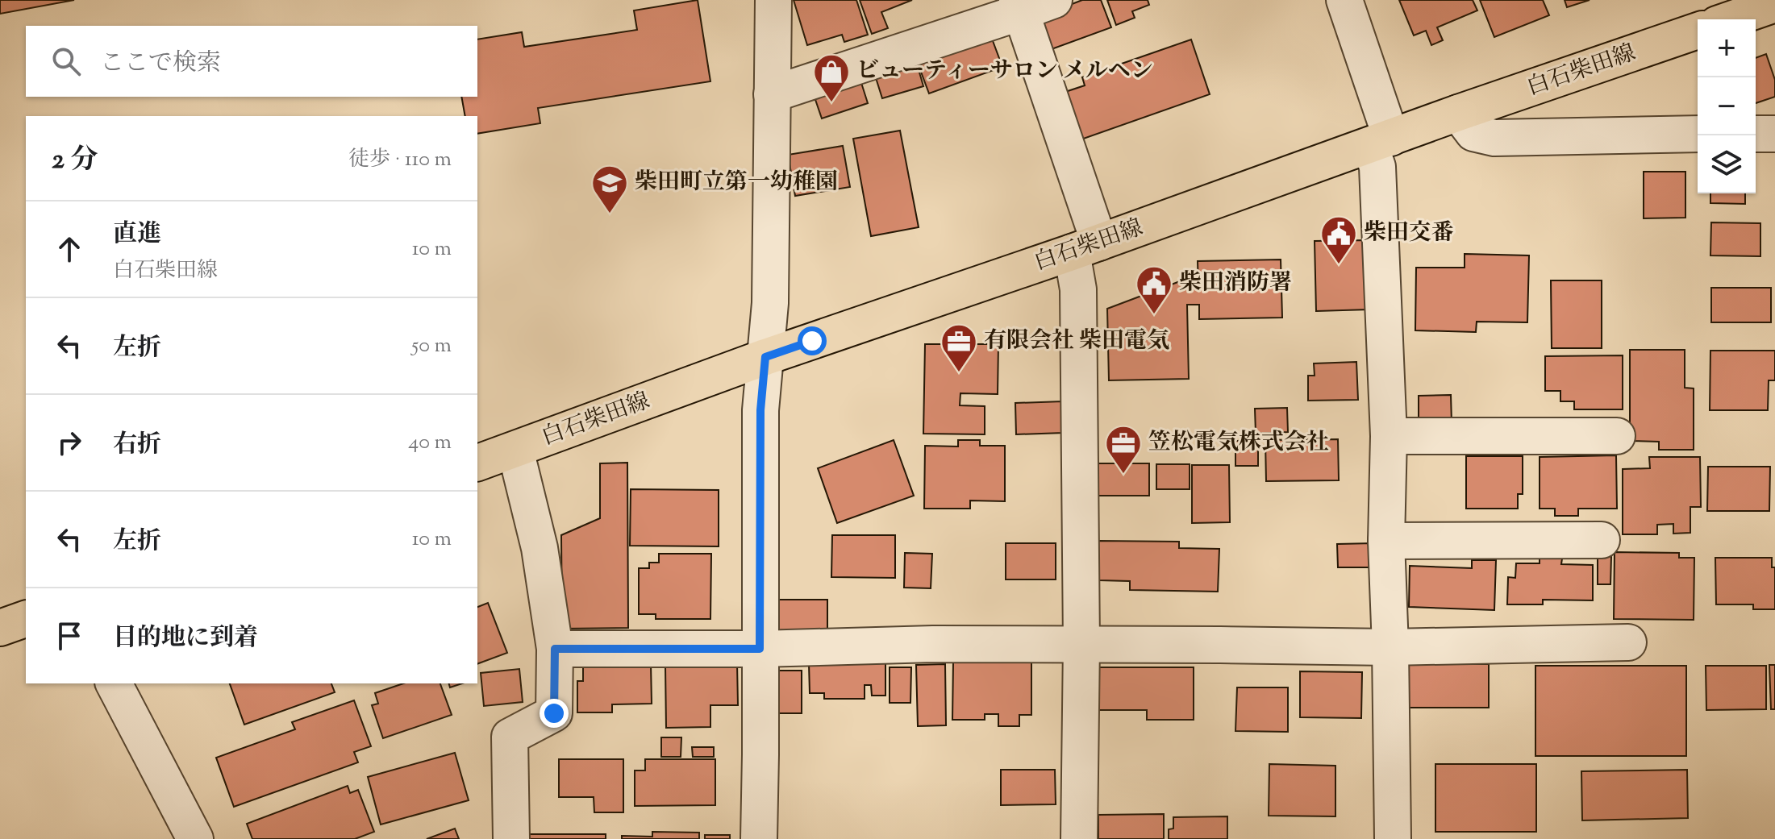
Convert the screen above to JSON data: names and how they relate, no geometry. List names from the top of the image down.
{
  "streets": {
    "main road": ["白石柴田線"]
  },
  "places": {
    "shop": ["ビューティーサロン メルヘン"],
    "school or university": ["柴田町立第一幼稚園"],
    "public building": ["柴田交番", "柴田消防署"],
    "office": ["有限会社 柴田電気", "笠松電気株式会社"]
  },
  "page": {
    "map_buttons": ["+", "−"],
    "search": "ここで検索",
    "heading": ["2 分", "徒歩 · 110 m"],
    "list": [
      ["直進", "白石柴田線", "10 m"],
      ["左折", "50 m"],
      ["右折", "40 m"],
      ["左折", "10 m"],
      "目的地に到着"
    ]
  }
}
